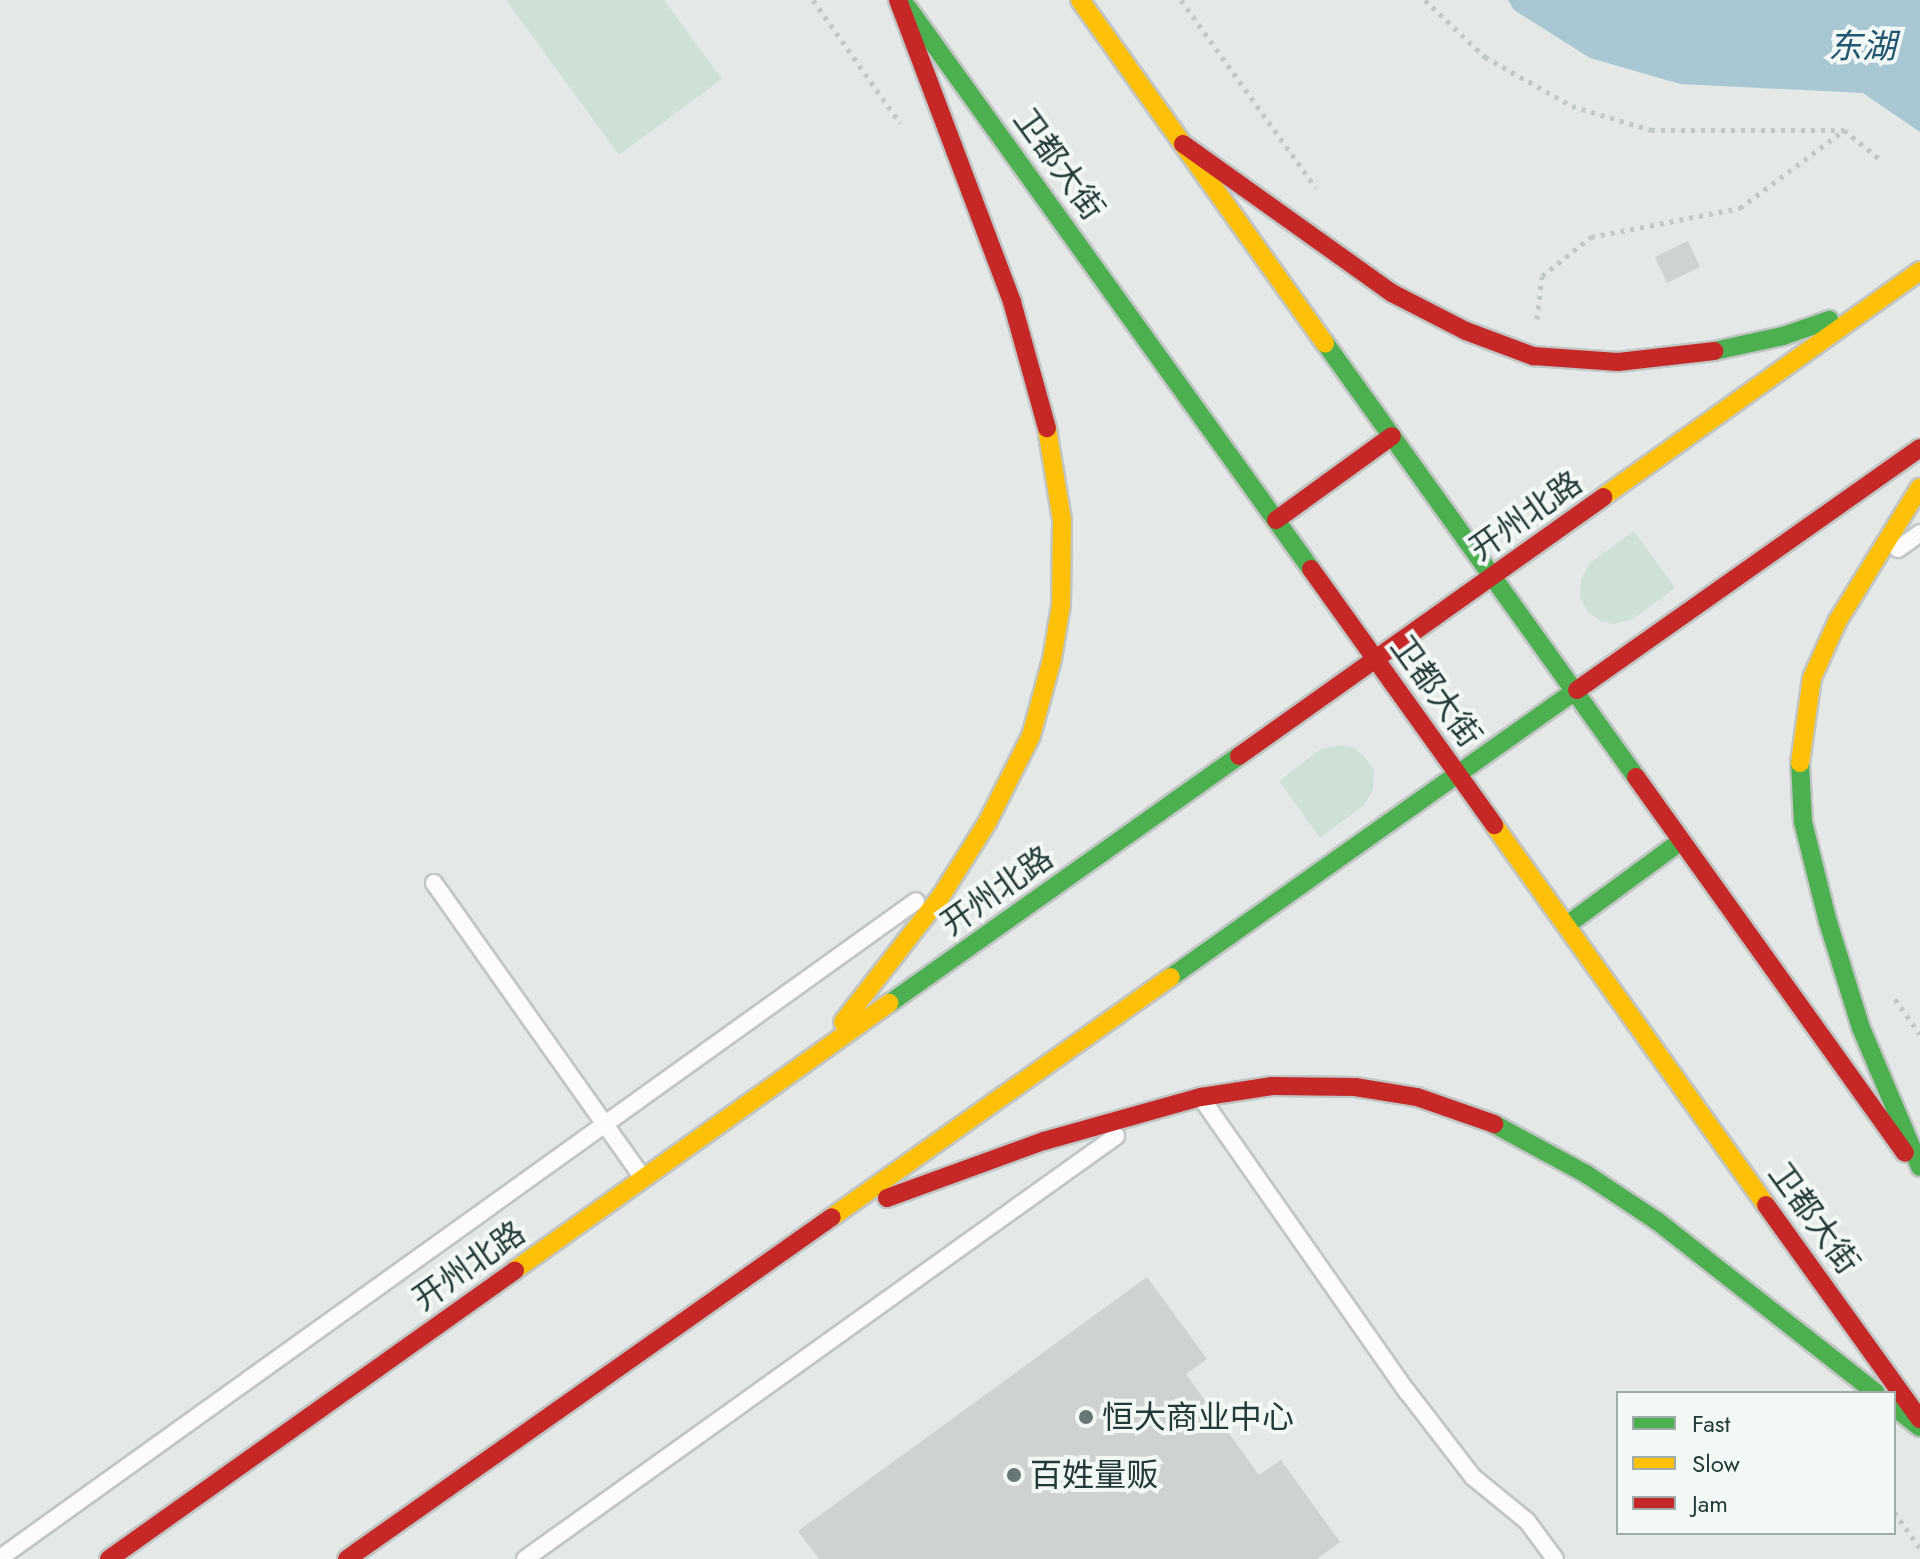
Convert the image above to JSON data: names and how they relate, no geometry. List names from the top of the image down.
{
  "streets": {
    "main road": ["卫都大街", "开州北路"]
  },
  "crossings": [
    ["卫都大街", "开州北路"]
  ],
  "water": ["东湖"],
  "places": ["恒大商业中心", "百姓量贩"],
  "legend": ["Fast", "Slow", "Jam"]
}
